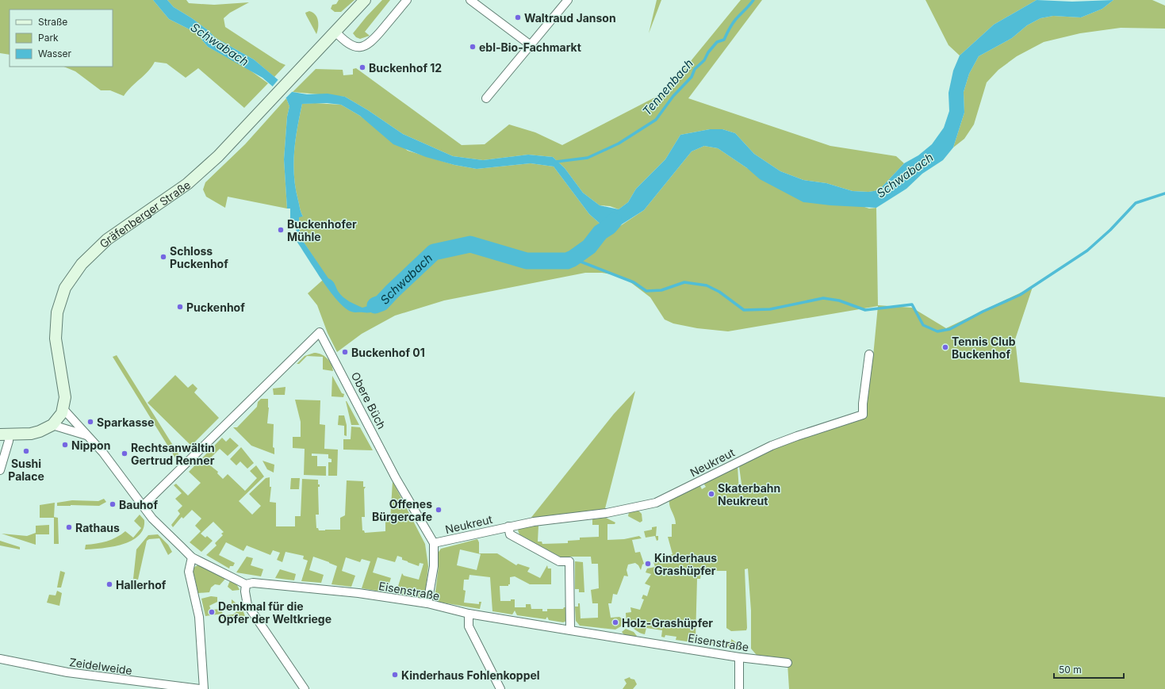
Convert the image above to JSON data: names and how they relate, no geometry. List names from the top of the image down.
{
  "streets": {
    "main road": ["Gräfenberger Straße"],
    "street": [
      "Obere Büch",
      "Neukreut",
      "Eisenstraße",
      "Zeidelweide"
    ]
  },
  "crossings": [
    ["Gräfenberger Straße", "Eisenstraße"],
    ["Obere Büch", "Neukreut"],
    ["Obere Büch", "Eisenstraße"],
    ["Neukreut", "Eisenstraße"]
  ],
  "water": ["Schwabach", "Tennenbach"],
  "places": [
    "Waltraud Janson",
    "ebl-Bio-Fachmarkt",
    "Buckenhof 12",
    "Buckenhofer Mühle",
    "Schloss Puckenhof",
    "Puckenhof",
    "Tennis Club Buckenhof",
    "Buckenhof 01",
    "Sparkasse",
    "Nippon",
    "Sushi Palace",
    "Rechtsanwältin Gertrud Renner",
    "Skaterbahn Neukreut",
    "Bauhof",
    "Offenes Bürgercafe",
    "Rathaus",
    "Kinderhaus Grashüpfer",
    "Hallerhof",
    "Denkmal für die Opfer der Weltkriege",
    "Holz-Grashüpfer",
    "Kinderhaus Fohlenkoppel"
  ],
  "legend": ["Straße", "Park", "Wasser"],
  "scale_bar": "50 m"
}
